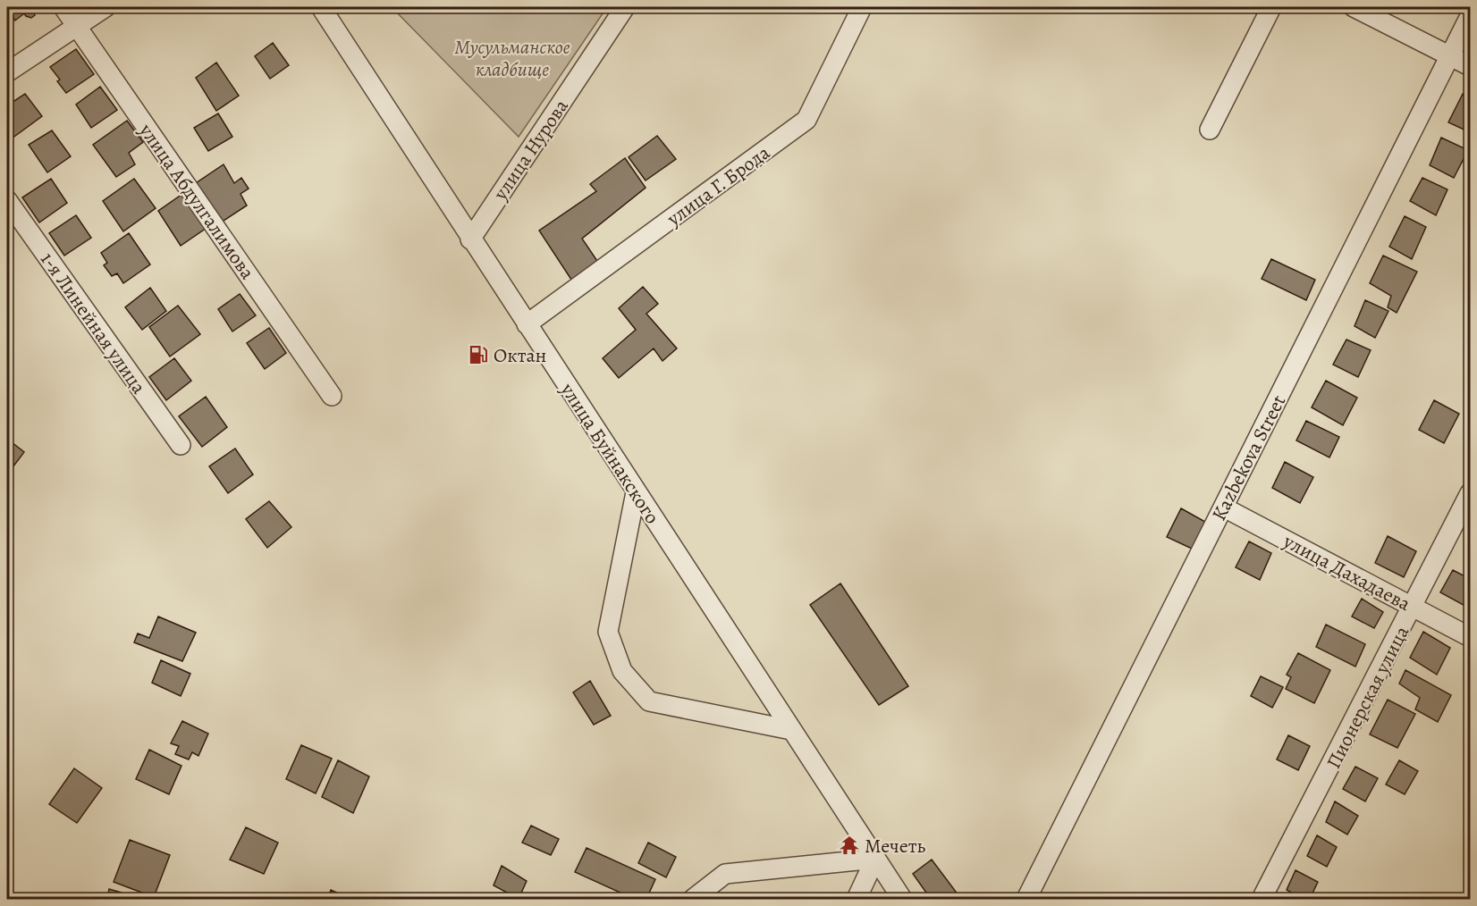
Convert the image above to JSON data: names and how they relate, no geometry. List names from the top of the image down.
{
  "streets": {
    "street": [
      "улица Нурова",
      "улица Г. Брода",
      "улица Абдулгалимова",
      "1-я Линейная улица",
      "улица Буйнакского",
      "Kazbekova Street",
      "улица Дахадаева",
      "Пионерская улица"
    ]
  },
  "crossings": [
    ["улица Нурова", "улица Буйнакского"],
    ["улица Г. Брода", "улица Буйнакского"],
    ["Kazbekova Street", "улица Дахадаева"],
    ["улица Дахадаева", "Пионерская улица"]
  ],
  "parks": ["Мусульманское кладбище"],
  "places": {
    "fuel station": ["Октан"],
    "temple": ["Мечеть"]
  }
}
